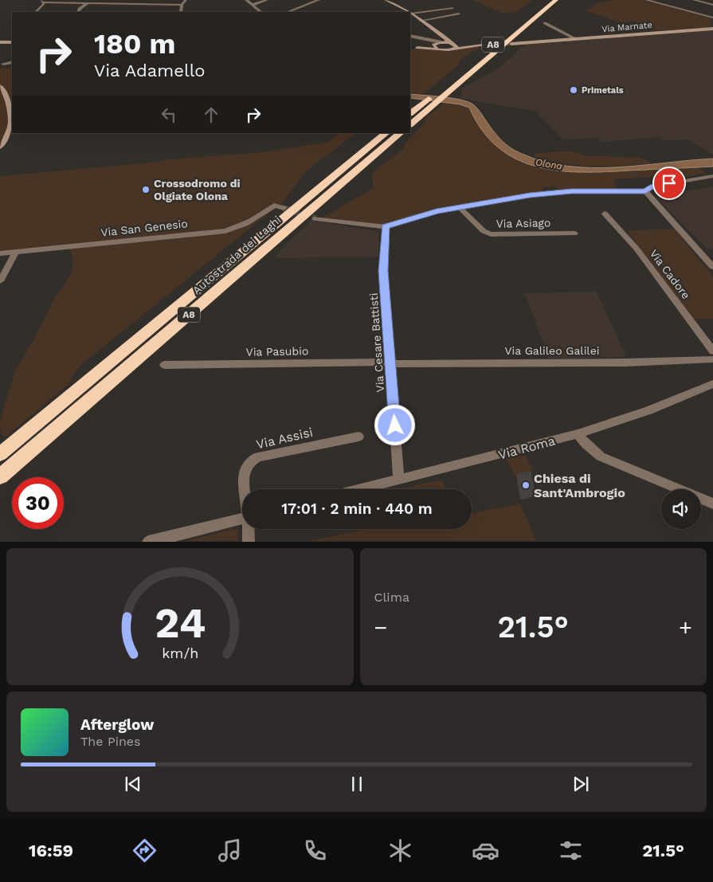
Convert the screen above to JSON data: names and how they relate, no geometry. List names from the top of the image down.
{
  "streets": {
    "highway": ["A8", "Autostrada dei Laghi"],
    "street": [
      "Via Marnate",
      "Via Asiago",
      "Via San Genesio",
      "Via Cadore",
      "Via Cesare Battisti",
      "Via Galileo Galilei",
      "Via Pasubio",
      "Via Assisi",
      "Via Roma"
    ]
  },
  "crossings": [
    ["Via Cesare Battisti", "Via Galileo Galilei"],
    ["Via Cesare Battisti", "Via Pasubio"],
    ["Via Cesare Battisti", "Via Roma"],
    ["Via Galileo Galilei", "Via Pasubio"]
  ],
  "water": ["Olona"],
  "places": ["Primetals", "Crossodromo di Olgiate Olona", "Chiesa di Sant'Ambrogio"],
  "page": {
    "turn": ["180 m", "Via Adamello"],
    "limit": "30",
    "trip": "17:01 · 2 min · 440 m",
    "tile": "Clima",
    "heat": ["−", "21.5°", "+"],
    "song": ["Afterglow", "The Pines"],
    "tabs": ["16:59", "21.5°"],
    "gauge": ["24", "km/h"]
  }
}
